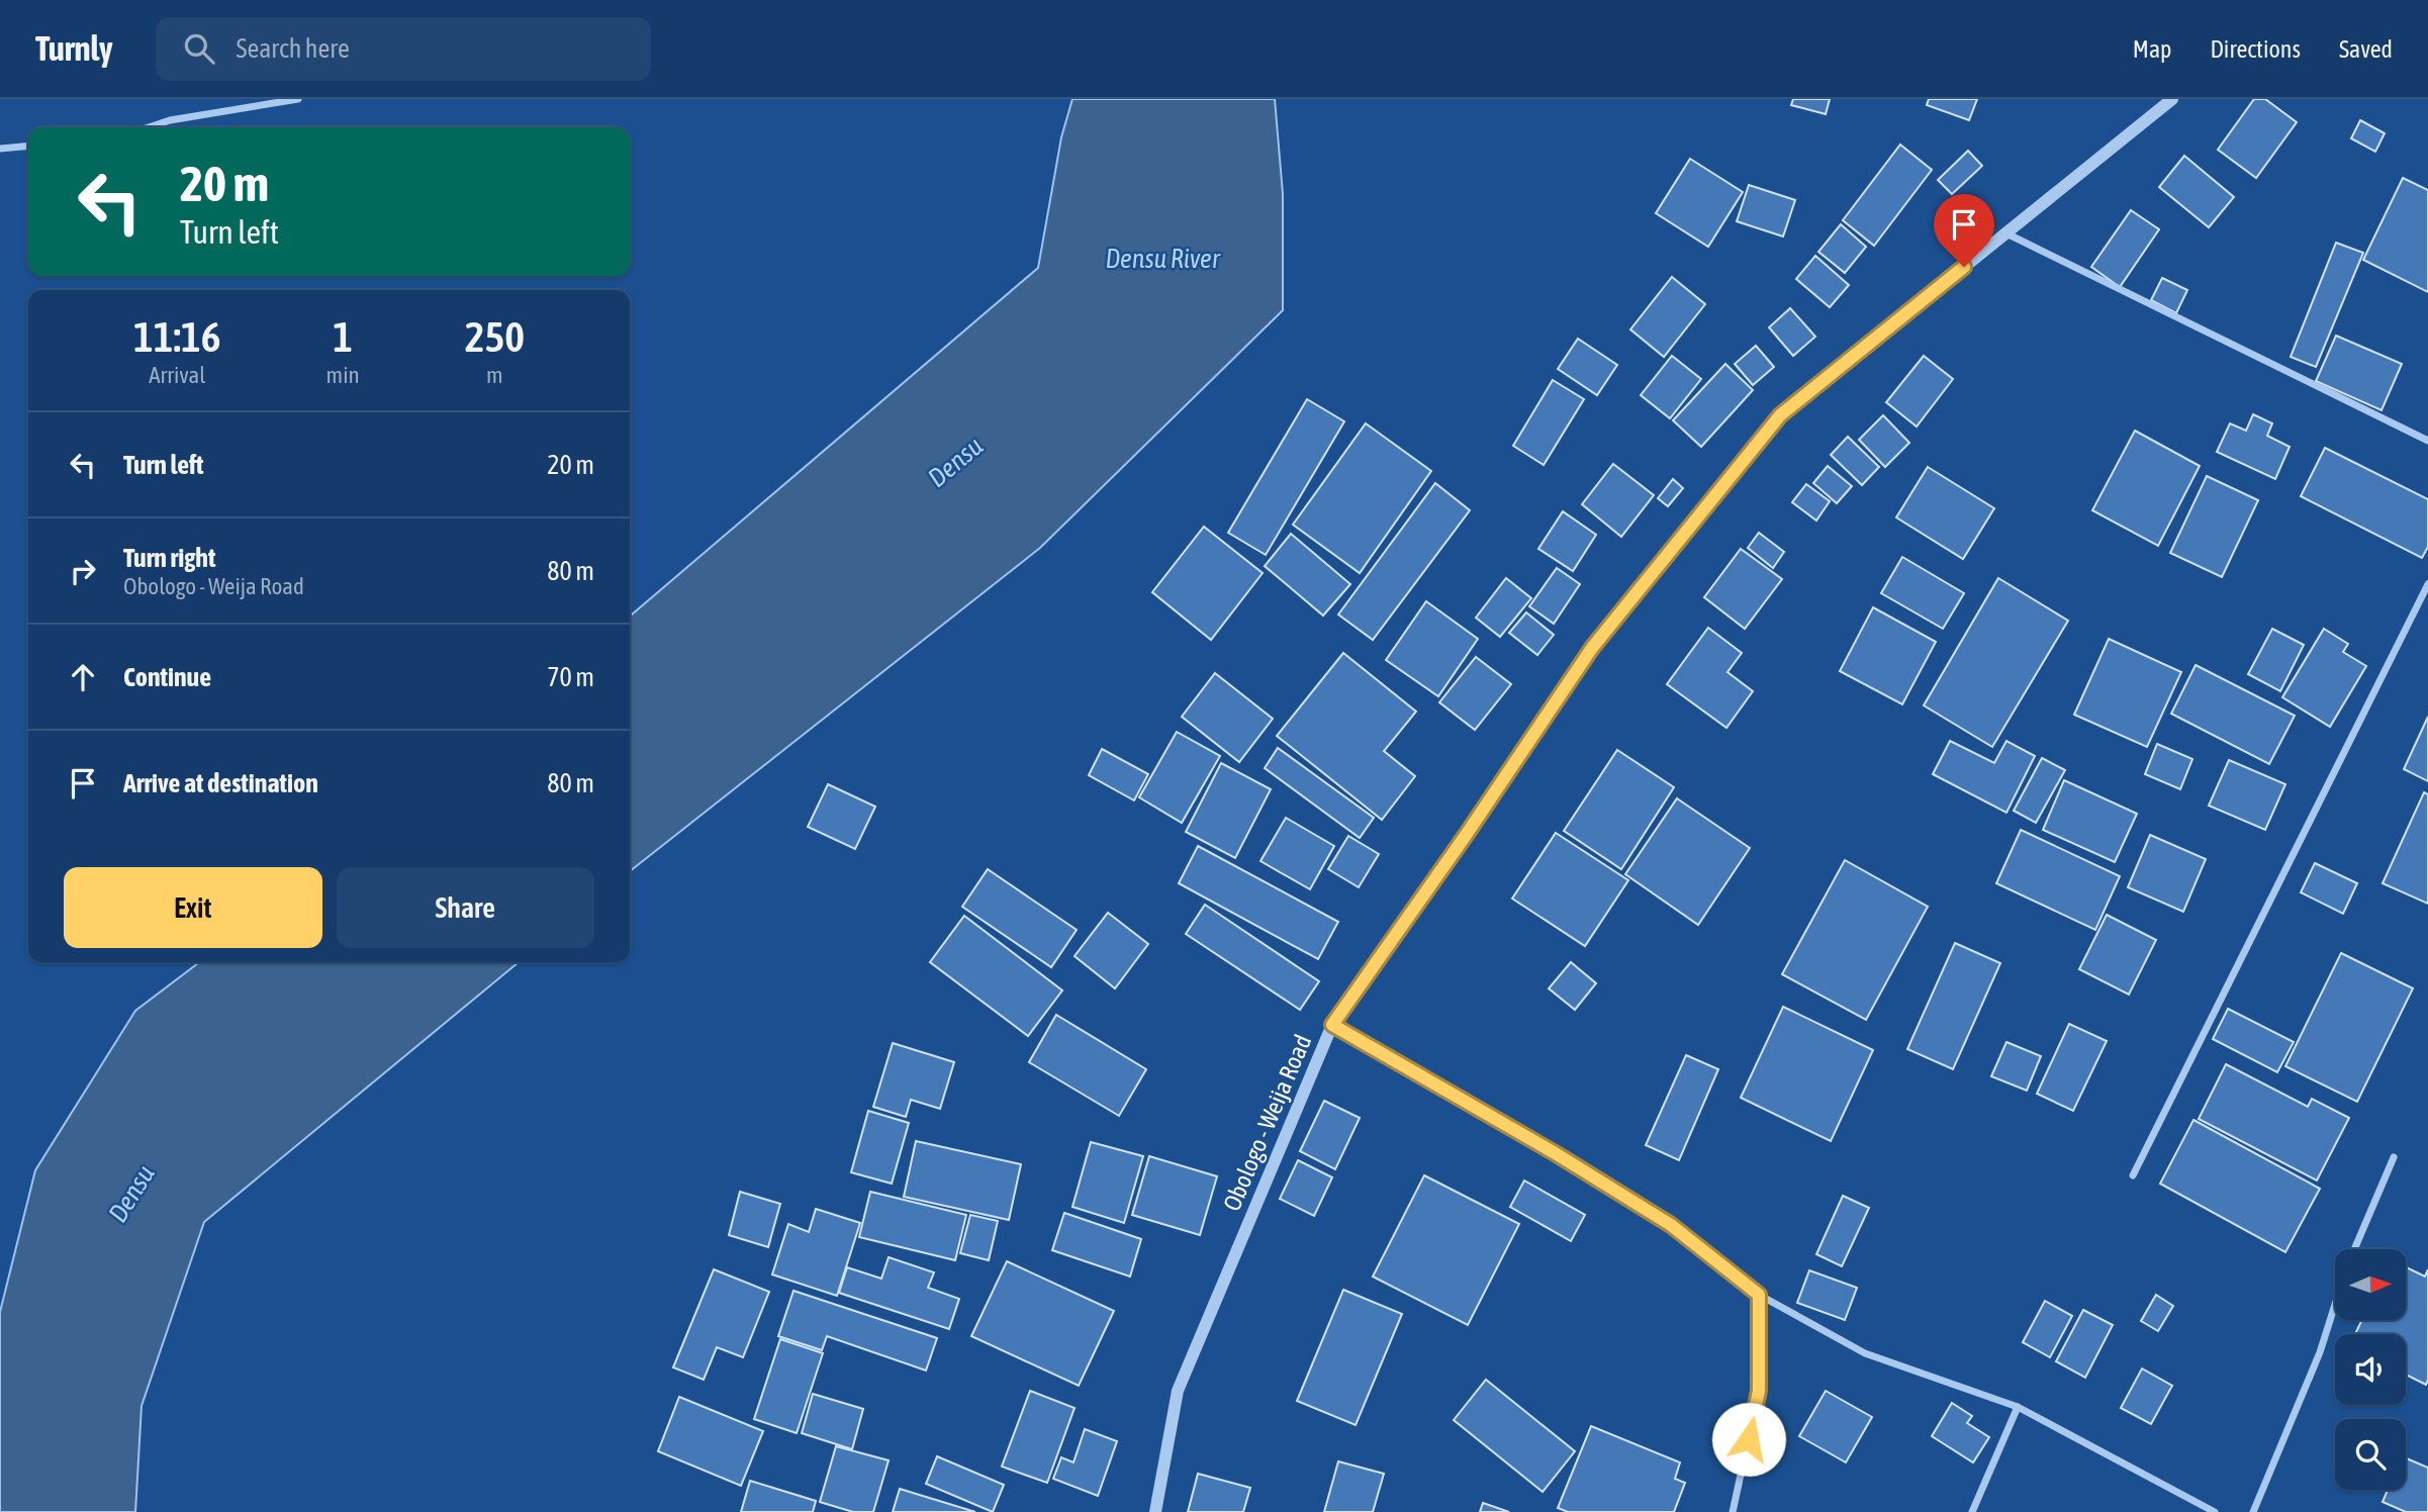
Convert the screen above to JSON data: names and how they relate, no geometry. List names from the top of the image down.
{
  "streets": {
    "street": ["Obologo - Weija Road"]
  },
  "water": ["Densu River", "Densu"],
  "north": "right",
  "page": {
    "header": "Turnly",
    "search": "Search here",
    "nav": ["Map", "Directions", "Saved"],
    "turn": ["20 m", "Turn left"],
    "eta": [
      "11:16",
      "Arrival",
      "1",
      "min",
      "250",
      "m"
    ],
    "list": [
      {
        "name": "Turn left",
        "value": "20 m"
      },
      {
        "name": "Turn right",
        "note": "Obologo - Weija Road",
        "value": "80 m"
      },
      {
        "name": "Continue",
        "value": "70 m"
      },
      {
        "name": "Arrive at destination",
        "value": "80 m"
      }
    ],
    "buttons": ["Exit", "Share"]
  }
}
